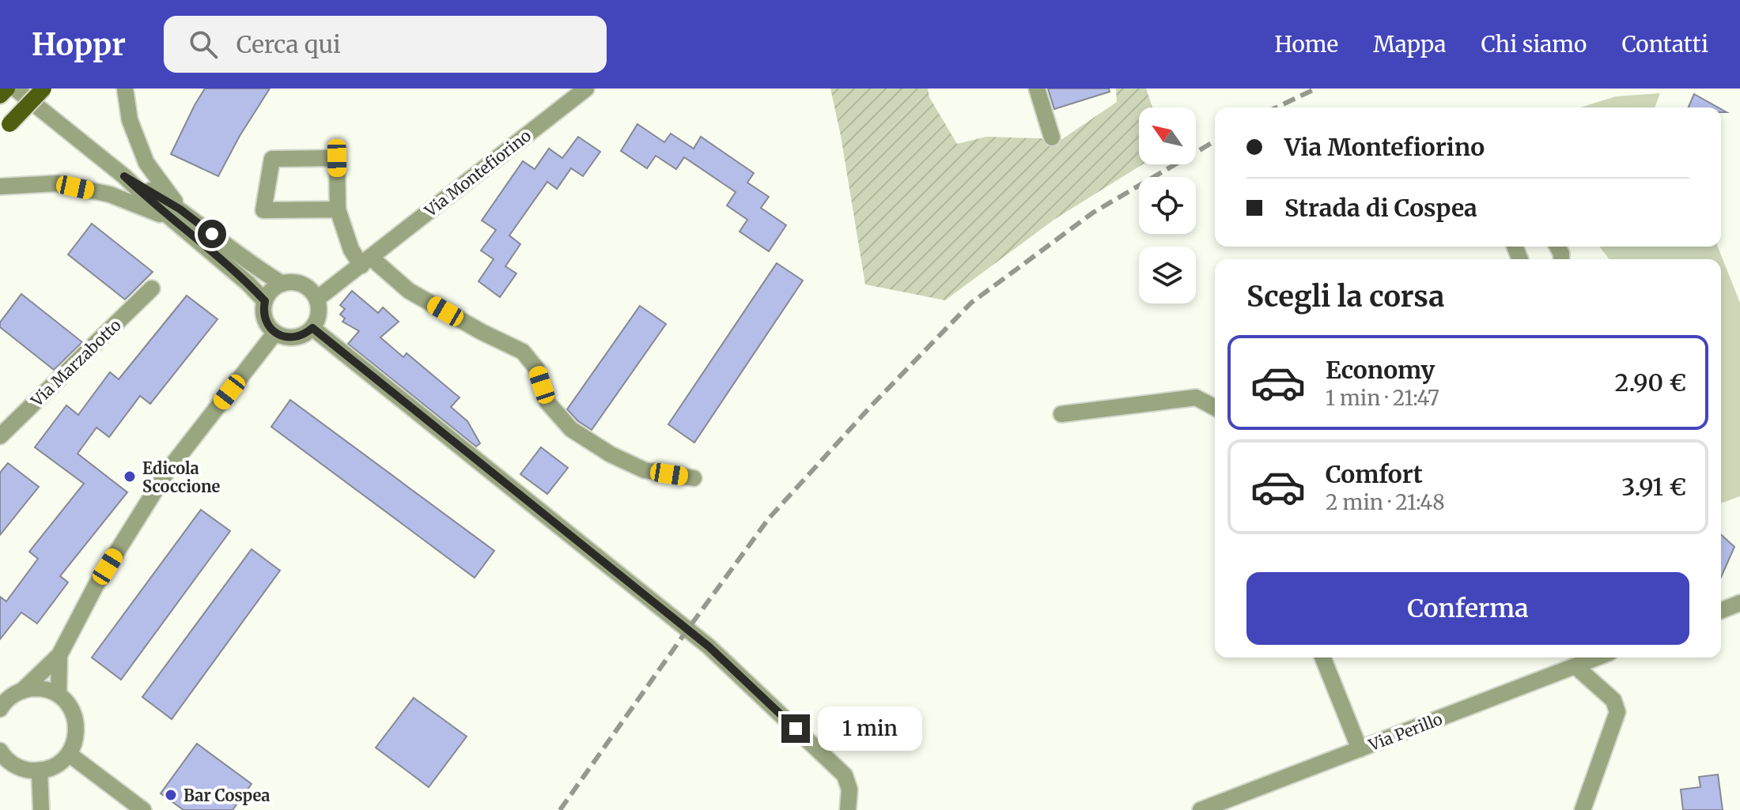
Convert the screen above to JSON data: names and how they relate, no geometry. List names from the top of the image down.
{
  "streets": {
    "street": ["Via Montefiorino", "Via Marzabotto", "Via Perillo"]
  },
  "places": ["Edicola Scoccione", "Bar Cospea"],
  "north": "top left",
  "page": {
    "header": "Hoppr",
    "search": "Cerca qui",
    "nav": [
      "Home",
      "Mappa",
      "Chi siamo",
      "Contatti"
    ],
    "banner": ["Via Montefiorino", "Strada di Cospea"],
    "heading": "Scegli la corsa",
    "list": [
      {
        "name": "Economy",
        "note": "1 min · 21:47",
        "value": "2.90 €"
      },
      {
        "name": "Comfort",
        "note": "2 min · 21:48",
        "value": "3.91 €"
      }
    ],
    "buttons": "Conferma",
    "bubble": "1 min"
  }
}
